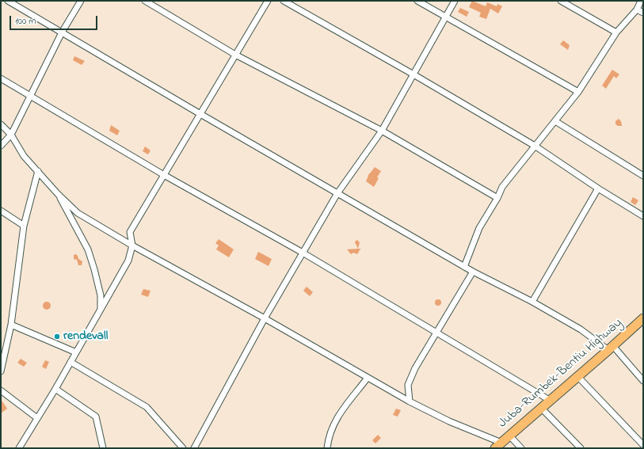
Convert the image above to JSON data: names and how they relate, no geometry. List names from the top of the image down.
{
  "streets": {
    "main road": ["Juba-Rumbek-Bentiu Highway"]
  },
  "places": ["rendevall"],
  "scale_bar": "100 m"
}
